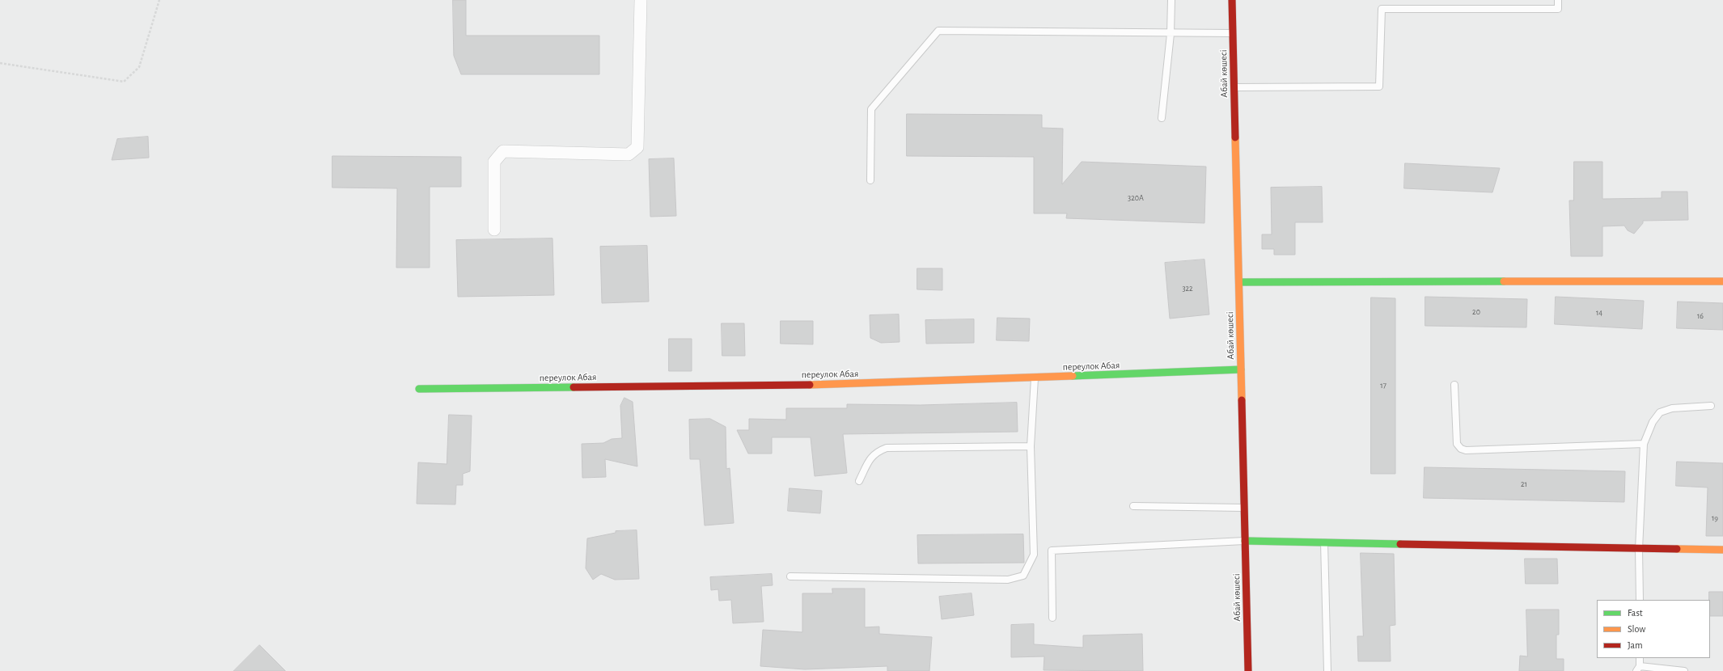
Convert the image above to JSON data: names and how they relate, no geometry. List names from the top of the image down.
{
  "streets": {
    "street": ["Абай көшесі", "переулок Абая"]
  },
  "crossings": [
    ["Абай көшесі", "переулок Абая"]
  ],
  "house_numbers": [
    "320А",
    "322",
    "20",
    "14",
    "16",
    "17",
    "21",
    "19"
  ],
  "legend": ["Fast", "Slow", "Jam"]
}
